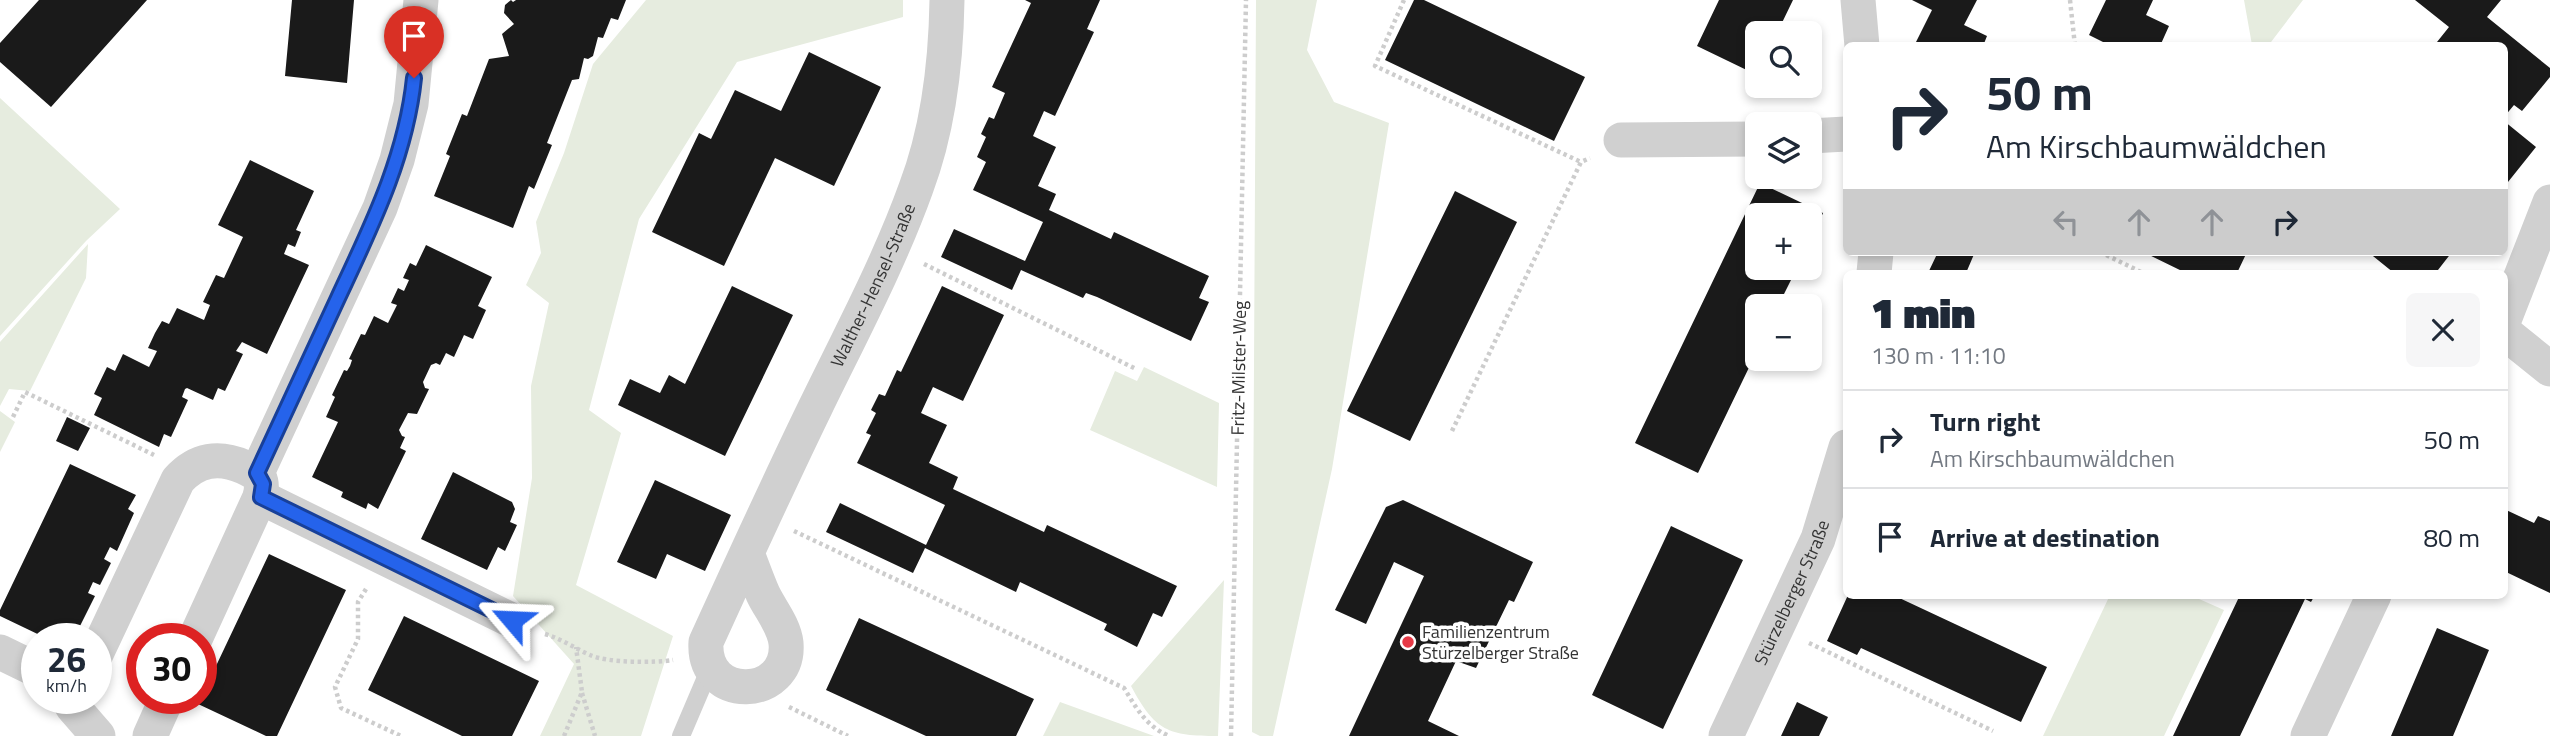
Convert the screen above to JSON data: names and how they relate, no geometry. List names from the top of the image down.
{
  "streets": {
    "street": ["Walther-Hensel-Straße", "Stürzelberger Straße"],
    "path": ["Fritz-Milster-Weg"]
  },
  "places": ["Familienzentrum Stürzelberger Straße"],
  "page": {
    "map_buttons": ["+", "−"],
    "turn": ["50 m", "Am Kirschbaumwäldchen"],
    "heading": ["1 min", "130 m · 11:10"],
    "list": [
      {
        "name": "Turn right",
        "note": "Am Kirschbaumwäldchen",
        "value": "50 m"
      },
      {
        "name": "Arrive at destination",
        "value": "80 m"
      }
    ],
    "speed": "26 km/h",
    "limit": "30"
  }
}
